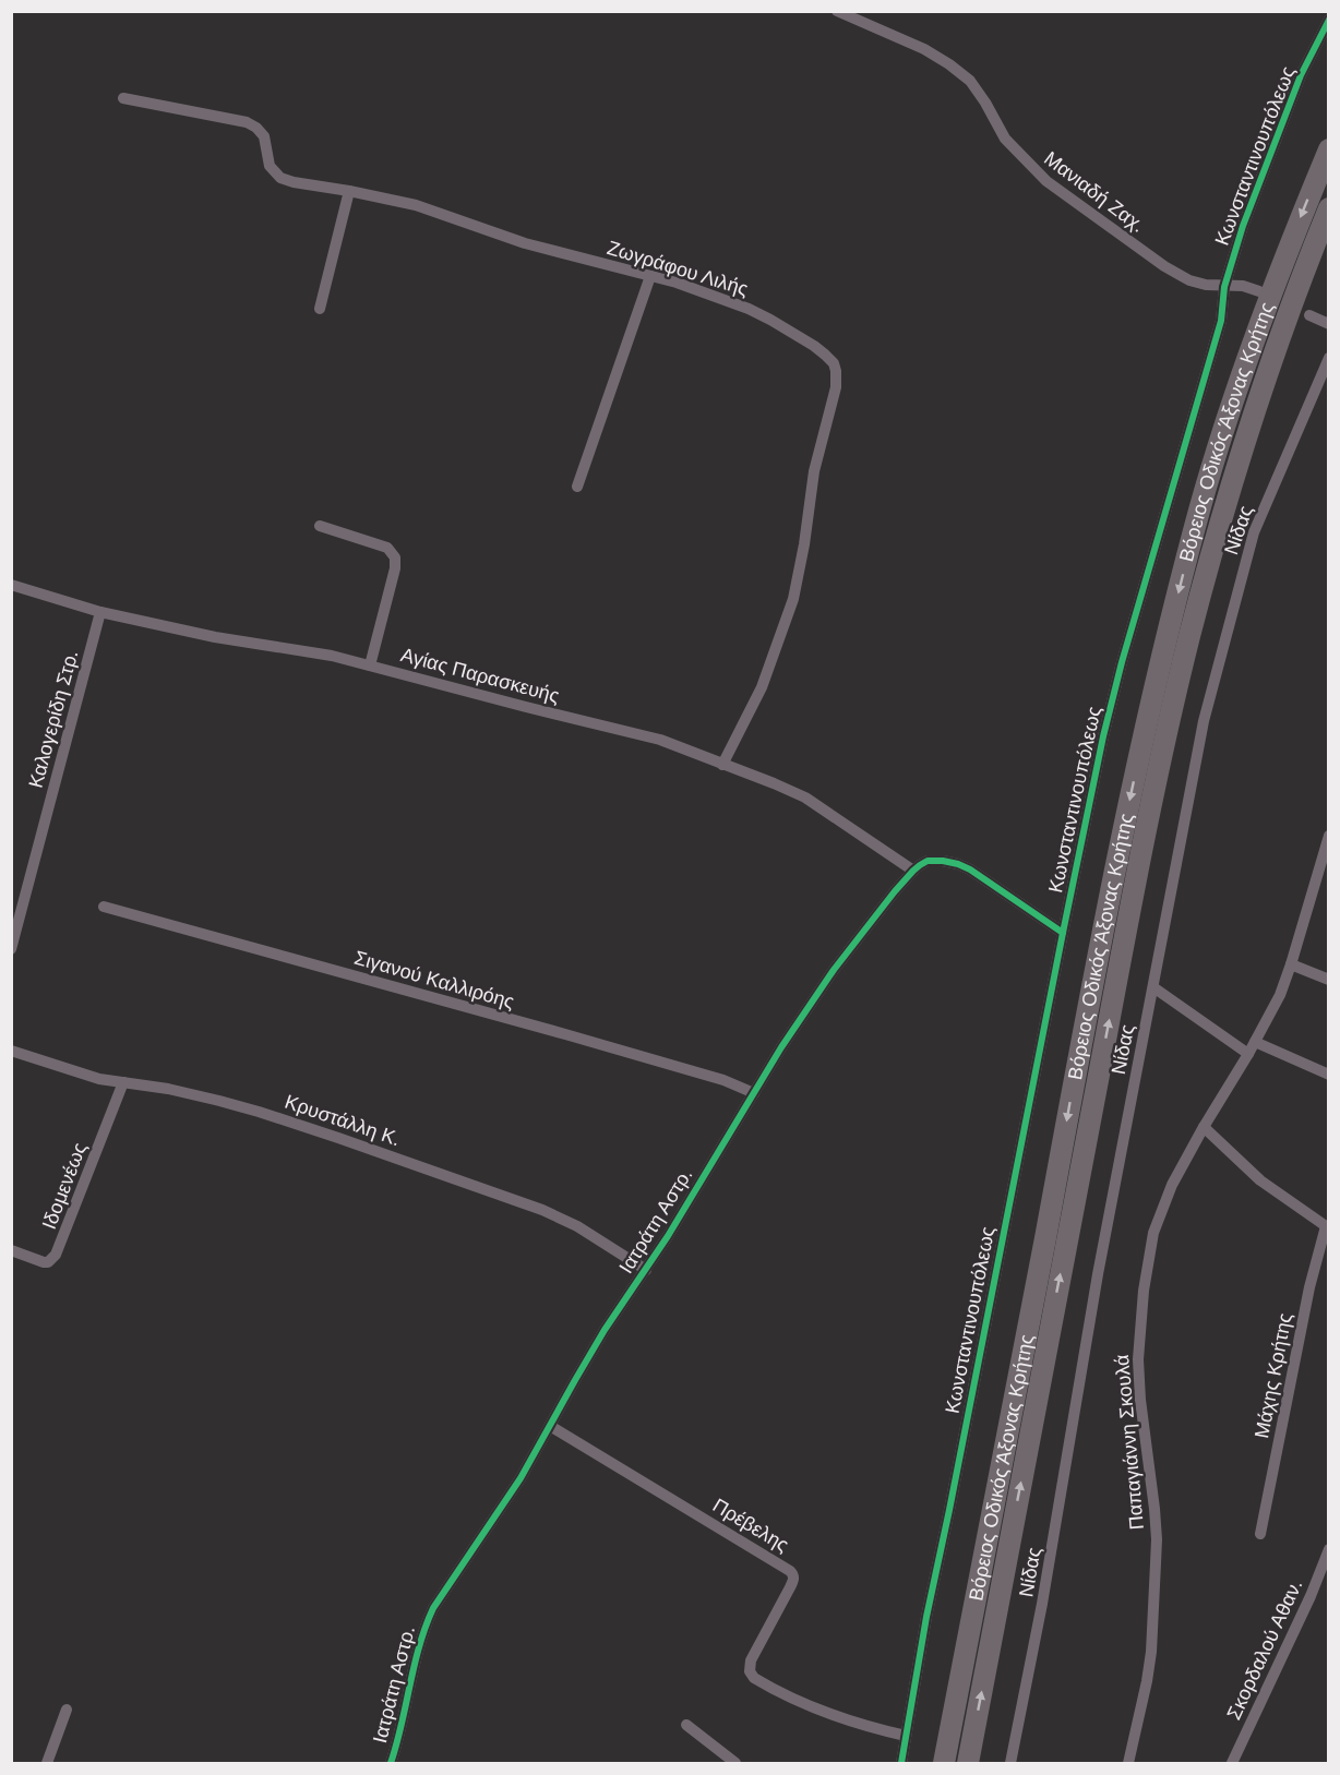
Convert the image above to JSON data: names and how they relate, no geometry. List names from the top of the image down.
{
  "streets": {
    "highway": ["Βόρειος Οδικός Άξονας Κρήτης"],
    "street": [
      "Κωνσταντινουπόλεως",
      "Μανιαδή Ζαχ.",
      "Ζωγράφου Λιλής",
      "Νίδας",
      "Αγίας Παρασκευής",
      "Καλογερίδη Στρ.",
      "Σιγανού Καλλιρόης",
      "Κρυστάλλη Κ.",
      "Ιδομενέως",
      "Ιατράτη Αστρ.",
      "Μάχης Κρήτης",
      "Παπαγιάννη Σκουλά",
      "Πρέβελης",
      "Σκορδαλού Αθαν."
    ]
  },
  "crossings": [
    ["Κωνσταντινουπόλεως", "Μανιαδή Ζαχ."],
    ["Κωνσταντινουπόλεως", "Πρέβελης"],
    ["Ζωγράφου Λιλής", "Αγίας Παρασκευής"],
    ["Αγίας Παρασκευής", "Καλογερίδη Στρ."],
    ["Αγίας Παρασκευής", "Ιατράτη Αστρ."],
    ["Σιγανού Καλλιρόης", "Ιατράτη Αστρ."],
    ["Κρυστάλλη Κ.", "Ιδομενέως"],
    ["Κρυστάλλη Κ.", "Ιατράτη Αστρ."],
    ["Ιατράτη Αστρ.", "Πρέβελης"]
  ]
}
